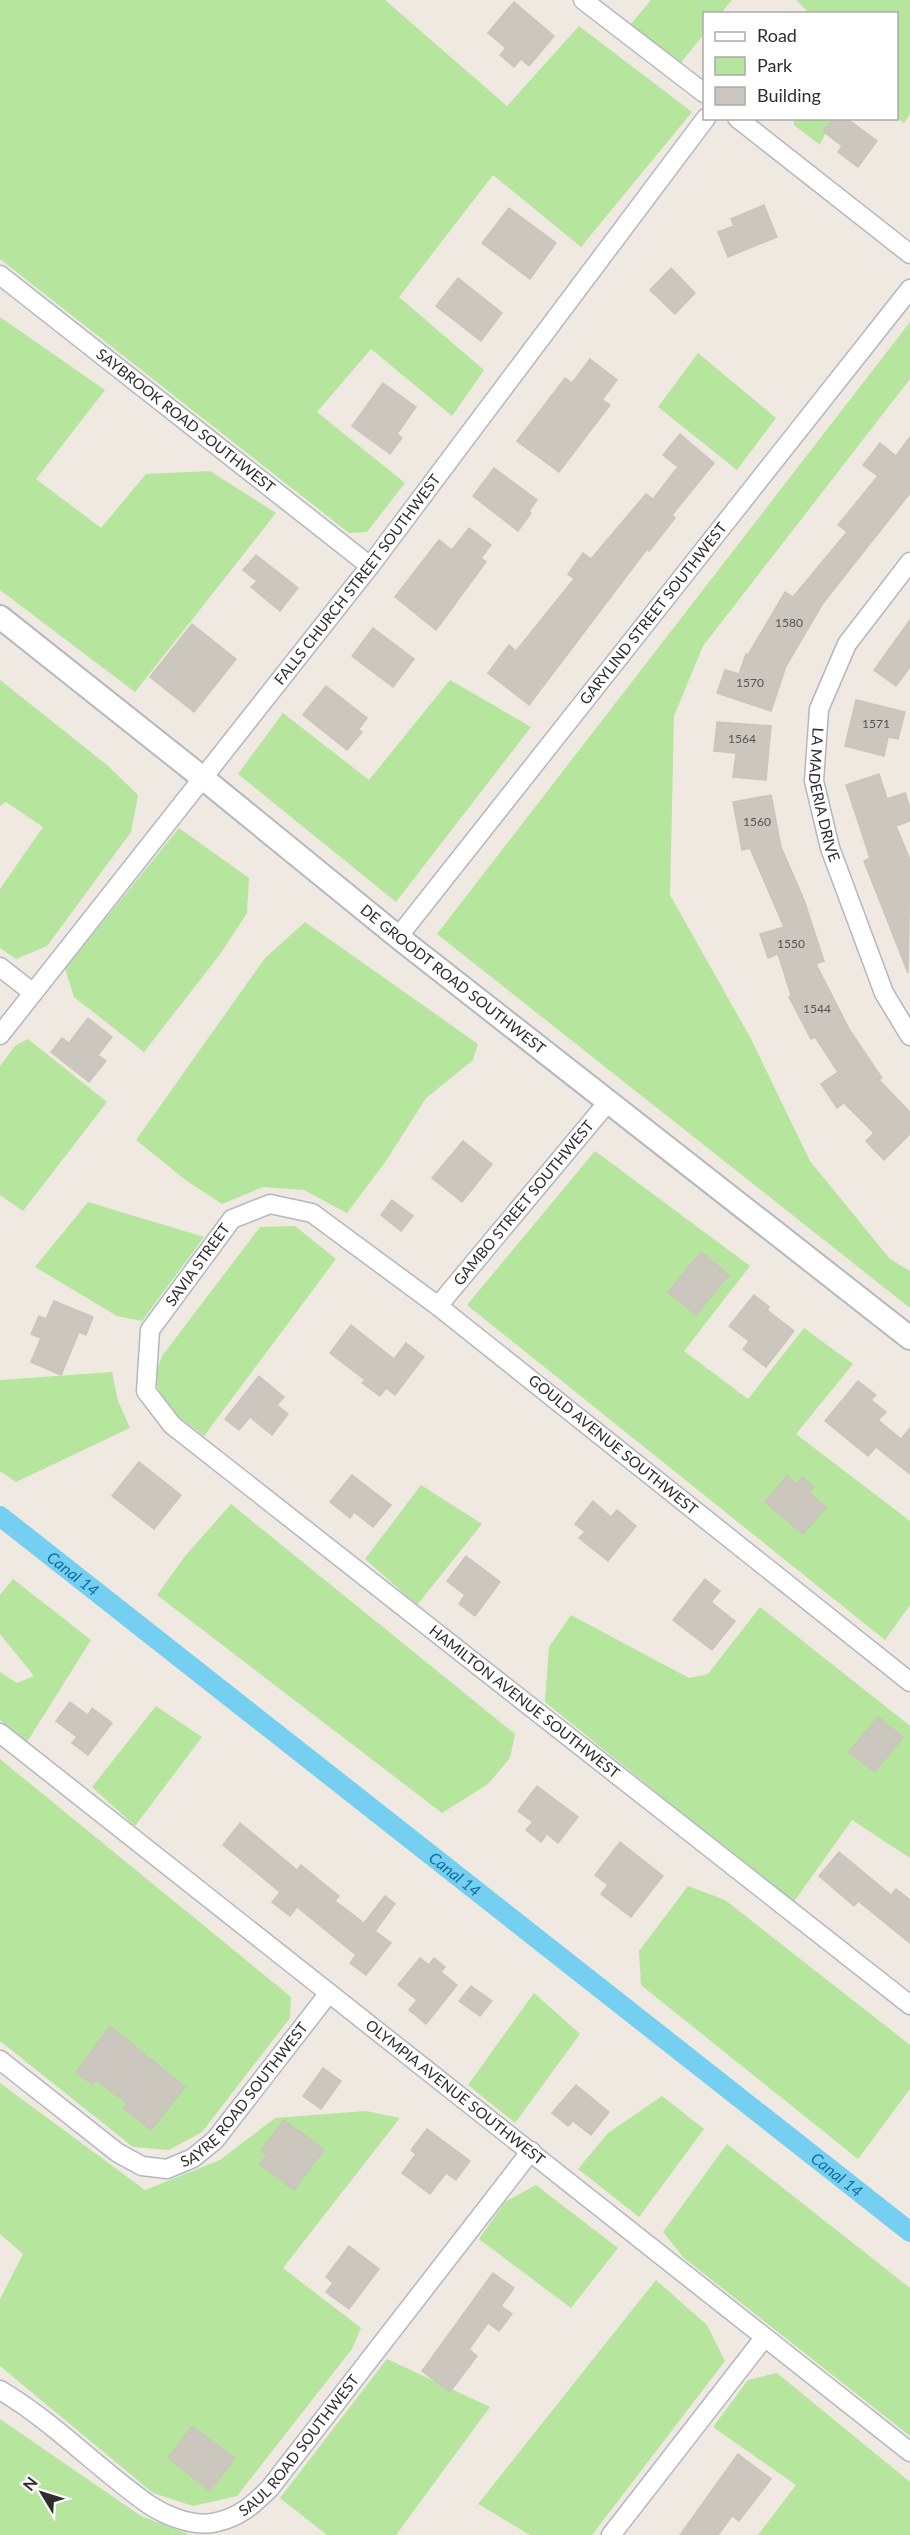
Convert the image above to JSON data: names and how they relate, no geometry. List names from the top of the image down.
{
  "streets": {
    "street": [
      "SAYBROOK ROAD SOUTHWEST",
      "FALLS CHURCH STREET SOUTHWEST",
      "GARYLIND STREET SOUTHWEST",
      "LA MADERIA DRIVE",
      "DE GROODT ROAD SOUTHWEST",
      "GAMBO STREET SOUTHWEST",
      "SAVIA STREET",
      "GOULD AVENUE SOUTHWEST",
      "HAMILTON AVENUE SOUTHWEST",
      "SAYRE ROAD SOUTHWEST",
      "OLYMPIA AVENUE SOUTHWEST",
      "SAUL ROAD SOUTHWEST"
    ]
  },
  "crossings": [
    ["SAYBROOK ROAD SOUTHWEST", "FALLS CHURCH STREET SOUTHWEST"],
    ["FALLS CHURCH STREET SOUTHWEST", "DE GROODT ROAD SOUTHWEST"],
    ["GARYLIND STREET SOUTHWEST", "DE GROODT ROAD SOUTHWEST"],
    ["DE GROODT ROAD SOUTHWEST", "GAMBO STREET SOUTHWEST"],
    ["GAMBO STREET SOUTHWEST", "GOULD AVENUE SOUTHWEST"],
    ["SAVIA STREET", "GOULD AVENUE SOUTHWEST"],
    ["SAVIA STREET", "HAMILTON AVENUE SOUTHWEST"],
    ["SAYRE ROAD SOUTHWEST", "OLYMPIA AVENUE SOUTHWEST"],
    ["OLYMPIA AVENUE SOUTHWEST", "SAUL ROAD SOUTHWEST"]
  ],
  "water": ["Canal 14"],
  "house_numbers": [
    "1580",
    "1570",
    "1571",
    "1564",
    "1560",
    "1550",
    "1544"
  ],
  "legend": ["Road", "Park", "Building"],
  "north": "top left"
}
